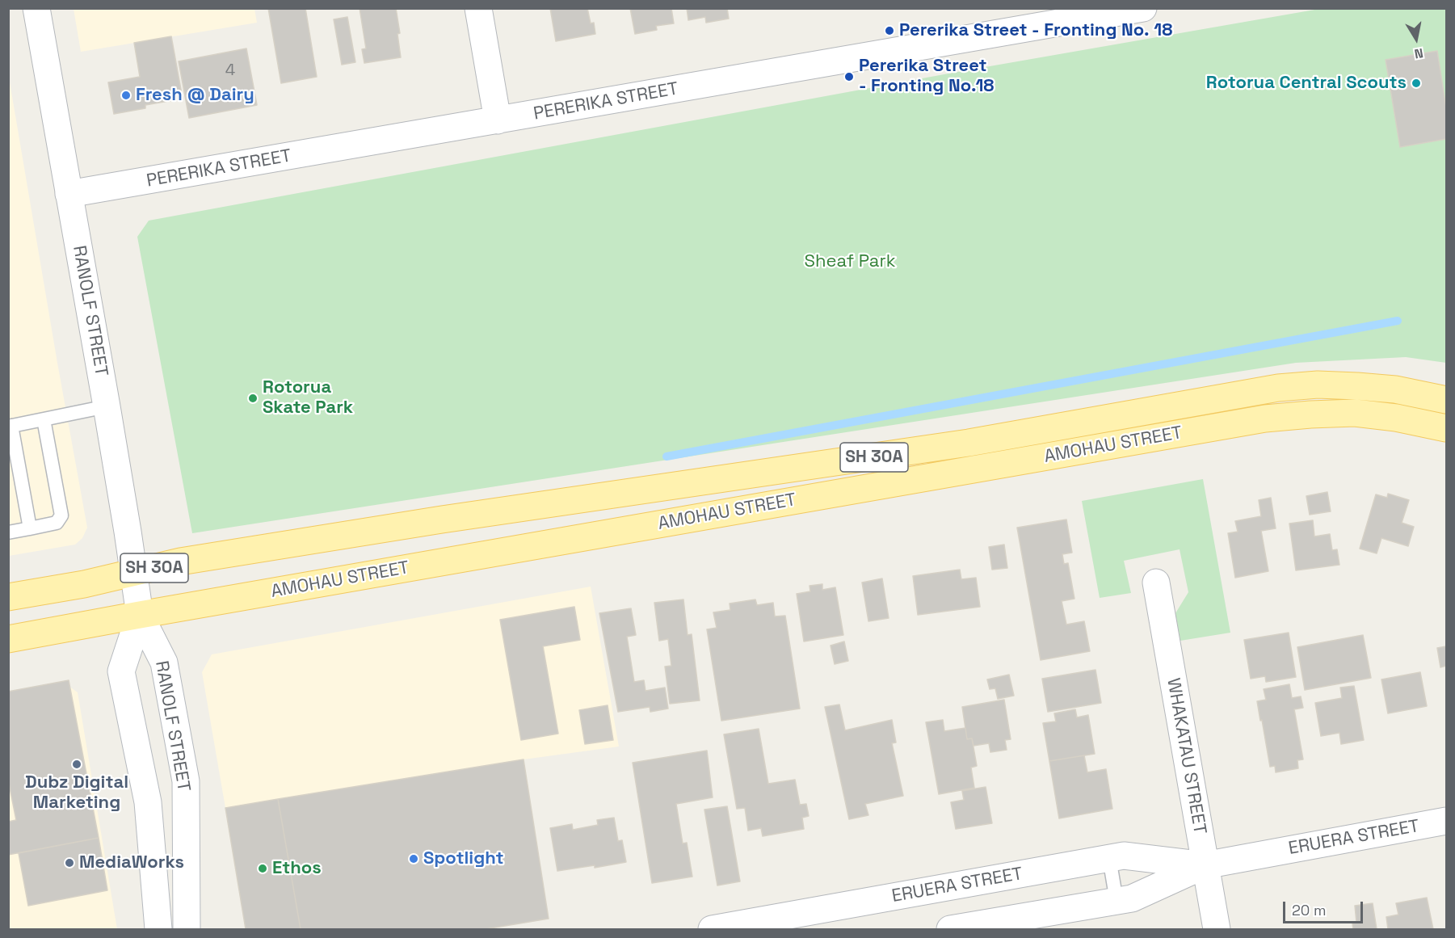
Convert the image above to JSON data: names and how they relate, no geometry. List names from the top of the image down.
{
  "streets": {
    "main road": ["AMOHAU STREET", "SH 30A"],
    "street": [
      "PERERIKA STREET",
      "RANOLF STREET",
      "WHAKATAU STREET",
      "ERUERA STREET"
    ]
  },
  "crossings": [
    ["PERERIKA STREET", "RANOLF STREET"],
    ["RANOLF STREET", "AMOHAU STREET"],
    ["WHAKATAU STREET", "ERUERA STREET"]
  ],
  "parks": ["Sheaf Park"],
  "places": [
    "Pererika Street - Fronting No. 18",
    "Pererika Street - Fronting No.18",
    "Rotorua Central Scouts",
    "Fresh @ Dairy",
    "Rotorua Skate Park",
    "Dubz Digital Marketing",
    "Spotlight",
    "MediaWorks",
    "Ethos"
  ],
  "house_numbers": ["4"],
  "scale_bar": "20 m",
  "north": "bottom"
}
